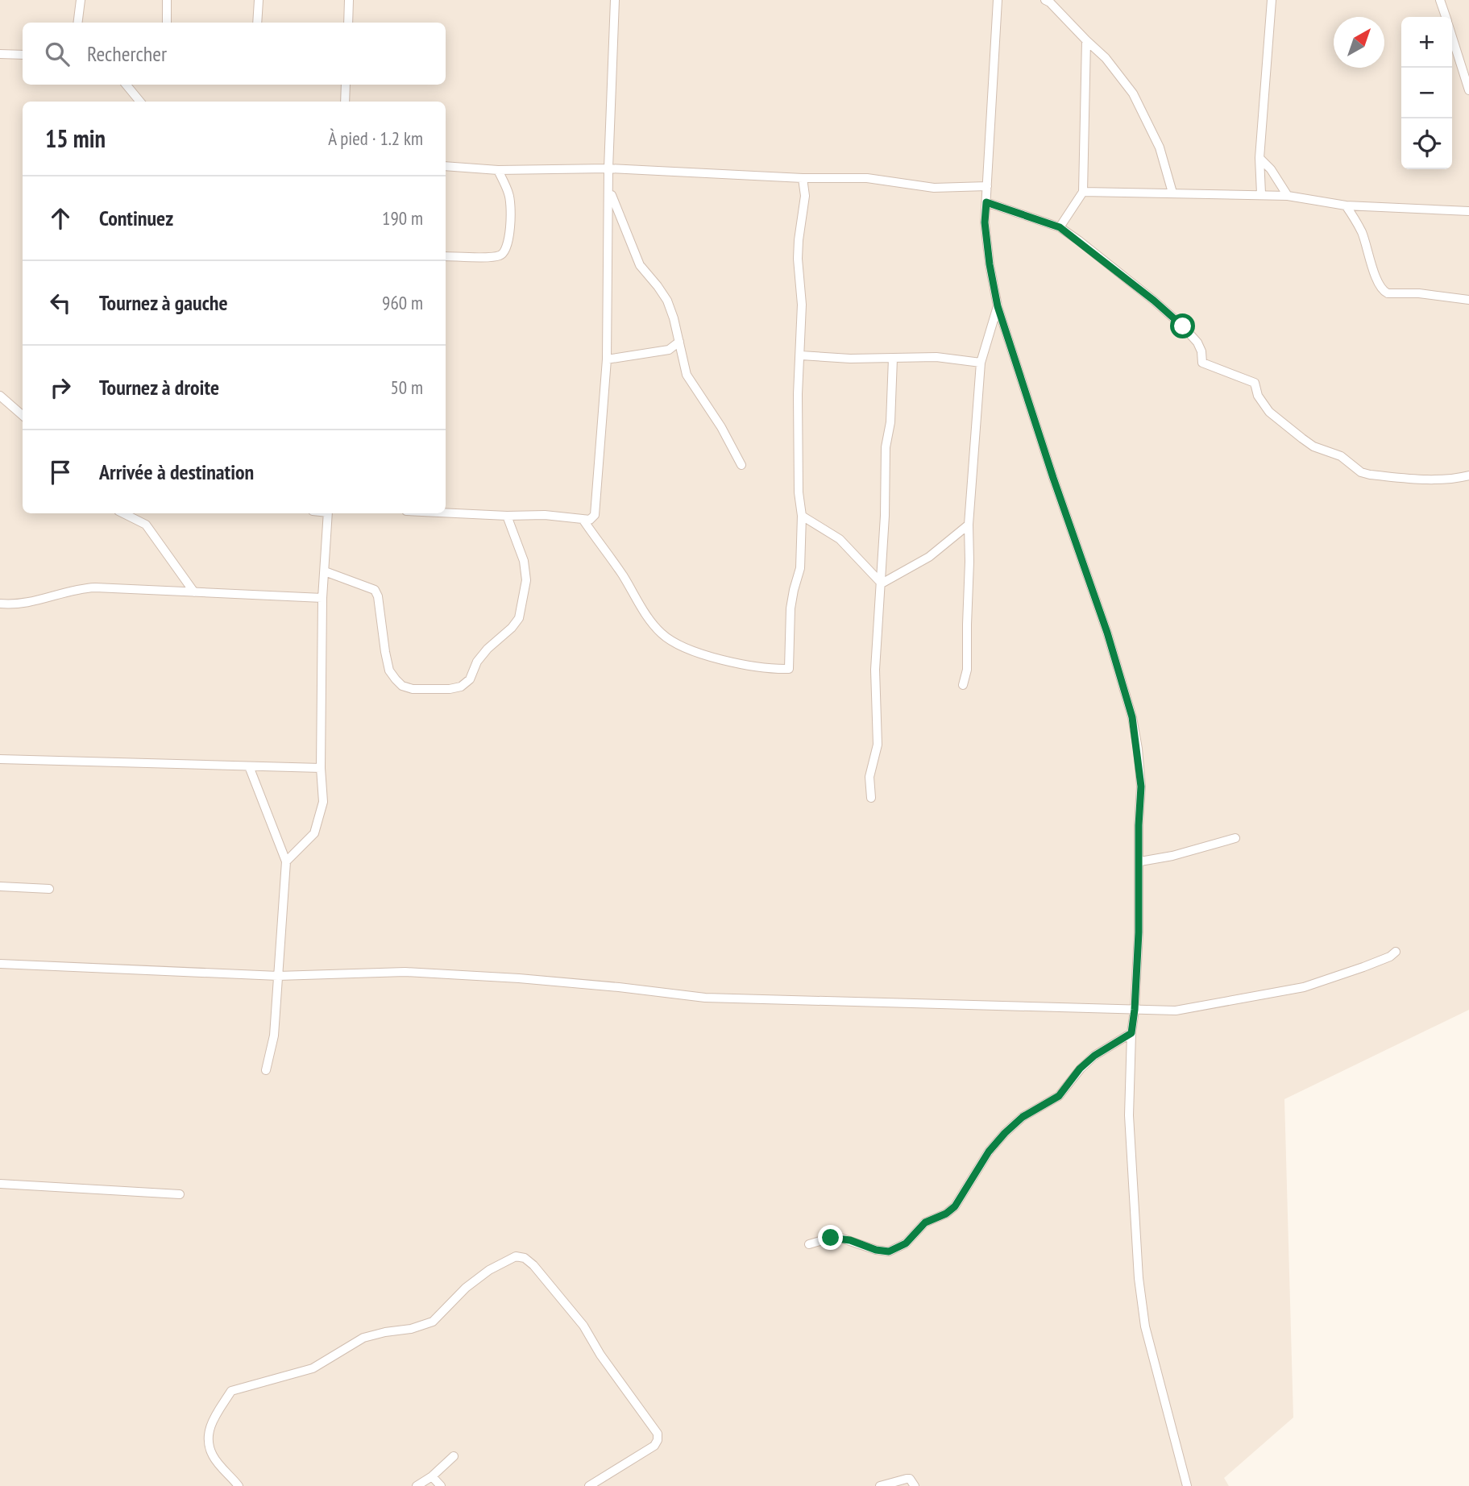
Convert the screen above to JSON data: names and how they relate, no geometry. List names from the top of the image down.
{
  "north": "top right",
  "page": {
    "map_buttons": ["+", "−"],
    "search": "Rechercher",
    "heading": ["15 min", "À pied · 1.2 km"],
    "list": [
      ["Continuez", "190 m"],
      ["Tournez à gauche", "960 m"],
      ["Tournez à droite", "50 m"],
      "Arrivée à destination"
    ]
  }
}
